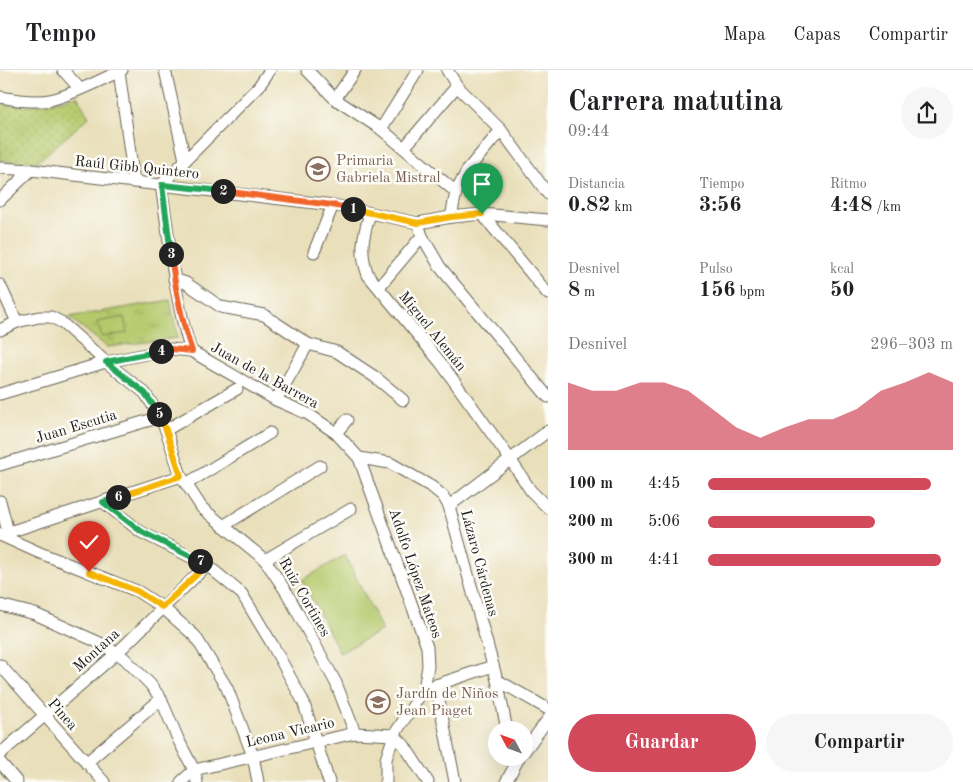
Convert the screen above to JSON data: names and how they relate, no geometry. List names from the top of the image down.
{
  "streets": {
    "street": [
      "Raúl Gibb Quintero",
      "Miguel Alemán",
      "Juan de la Barrera",
      "Juan Escutia",
      "Lázaro Cárdenas",
      "Adolfo López Mateos",
      "Ruiz Cortines",
      "Montana",
      "Pinea",
      "Leona Vicario"
    ]
  },
  "crossings": [
    ["Raúl Gibb Quintero", "Miguel Alemán"],
    ["Juan de la Barrera", "Lázaro Cárdenas"],
    ["Juan de la Barrera", "Adolfo López Mateos"],
    ["Juan de la Barrera", "Ruiz Cortines"],
    ["Juan Escutia", "Ruiz Cortines"],
    ["Lázaro Cárdenas", "Adolfo López Mateos"],
    ["Adolfo López Mateos", "Leona Vicario"],
    ["Ruiz Cortines", "Leona Vicario"],
    ["Montana", "Pinea"]
  ],
  "places": {
    "school or university": ["Primaria Gabriela Mistral", "Jardín de Niños Jean Piaget"]
  },
  "north": "top left",
  "page": {
    "header": "Tempo",
    "nav": ["Mapa", "Capas", "Compartir"],
    "heading": ["Carrera matutina", "09:44"],
    "stats": [
      ["Distancia", "0.82 km"],
      ["Tiempo", "3:56"],
      ["Ritmo", "4:48 /km"],
      ["Desnivel", "8 m"],
      ["Pulso", "156 bpm"],
      ["kcal", "50"]
    ],
    "pins": [
      "2",
      "1",
      "3",
      "4",
      "5",
      "6",
      "7"
    ],
    "chart": ["Desnivel", "296–303 m"],
    "list": [
      {
        "name": "100 m",
        "note": "4:45"
      },
      {
        "name": "200 m",
        "note": "5:06"
      },
      {
        "name": "300 m",
        "note": "4:41"
      }
    ],
    "buttons": ["Guardar", "Compartir"]
  }
}
